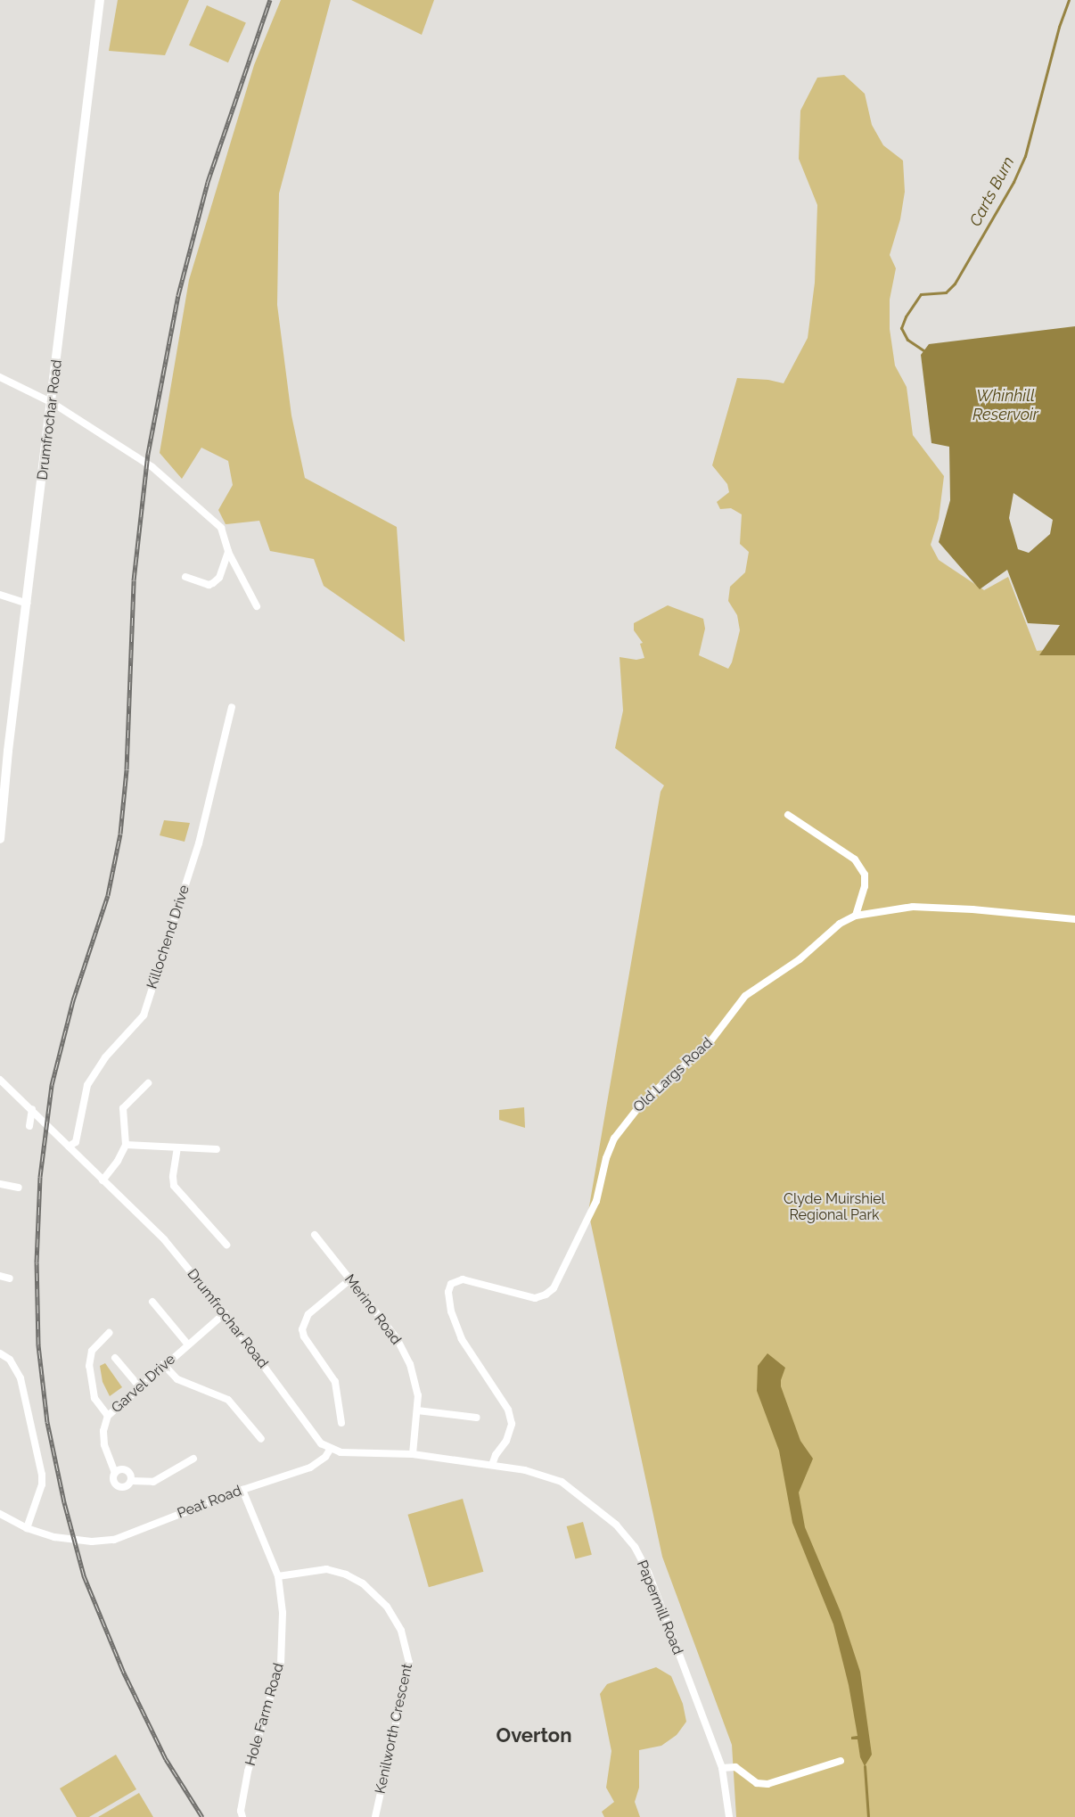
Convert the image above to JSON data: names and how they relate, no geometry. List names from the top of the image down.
{
  "streets": {
    "main road": ["Drumfrochar Road"],
    "street": [
      "Killochend Drive",
      "Old Largs Road",
      "Merino Road",
      "Garvel Drive",
      "Peat Road",
      "Papermill Road",
      "Hole Farm Road",
      "Kenilworth Crescent"
    ]
  },
  "crossings": [
    ["Drumfrochar Road", "Killochend Drive"],
    ["Drumfrochar Road", "Garvel Drive"],
    ["Drumfrochar Road", "Peat Road"],
    ["Old Largs Road", "Papermill Road"],
    ["Peat Road", "Hole Farm Road"],
    ["Hole Farm Road", "Kenilworth Crescent"]
  ],
  "districts": ["Overton"],
  "water": ["Carts Burn", "Whinhill Reservoir"],
  "parks": ["Clyde Muirshiel Regional Park"]
}
